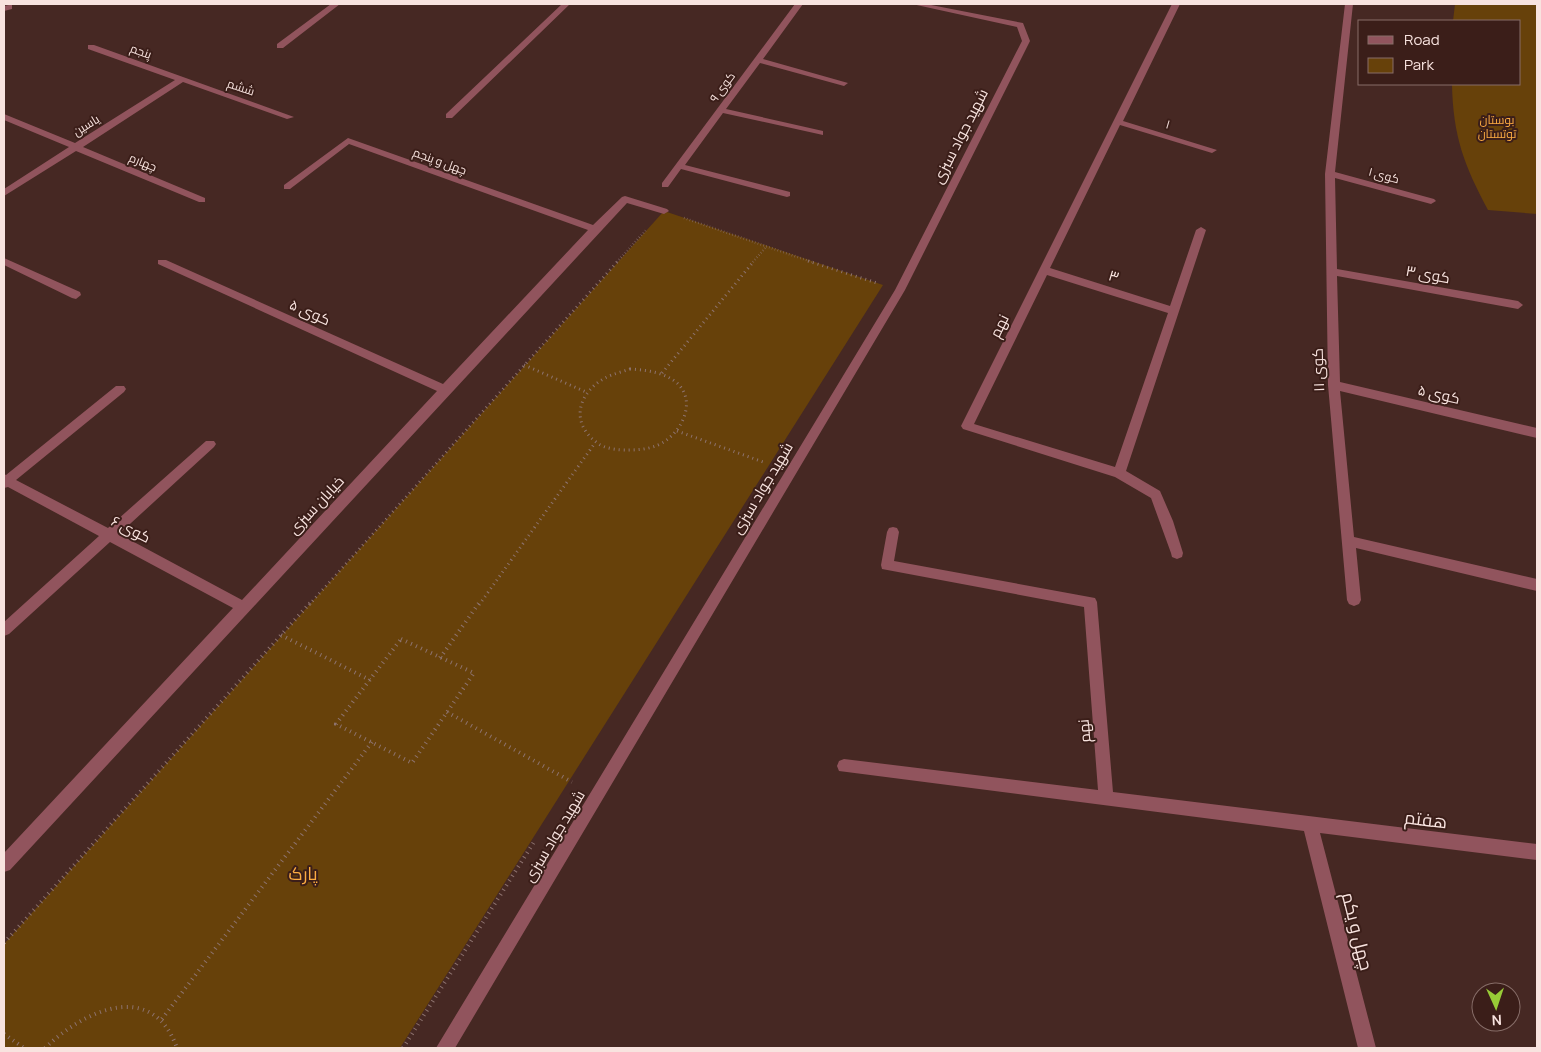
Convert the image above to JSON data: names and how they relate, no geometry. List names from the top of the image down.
{
  "streets": {
    "street": [
      "پنجم",
      "ششم",
      "کوی ۹",
      "۱",
      "یاسین",
      "شهید جواد سبزی",
      "چهل و پنجم",
      "چهارم",
      "کوی ۱",
      "کوی ۳",
      "۳",
      "کوی ۵",
      "نهم",
      "کوی ۱۱",
      "خیابان سبزی",
      "کوی ۶",
      "هفتم",
      "چهل و یکم"
    ]
  },
  "crossings": [
    ["پنجم", "ششم"],
    ["پنجم", "یاسین"],
    ["ششم", "یاسین"],
    ["۱", "نهم"],
    ["یاسین", "چهارم"],
    ["چهل و پنجم", "خیابان سبزی"],
    ["کوی ۱", "کوی ۱۱"],
    ["کوی ۳", "کوی ۱۱"],
    ["۳", "نهم"],
    ["کوی ۵", "کوی ۱۱"],
    ["کوی ۵", "خیابان سبزی"],
    ["نهم", "هفتم"],
    ["خیابان سبزی", "کوی ۶"],
    ["هفتم", "چهل و یکم"]
  ],
  "parks": ["بوستان توتستان", "پارک"],
  "legend": ["Road", "Park"],
  "north": "bottom"
}
